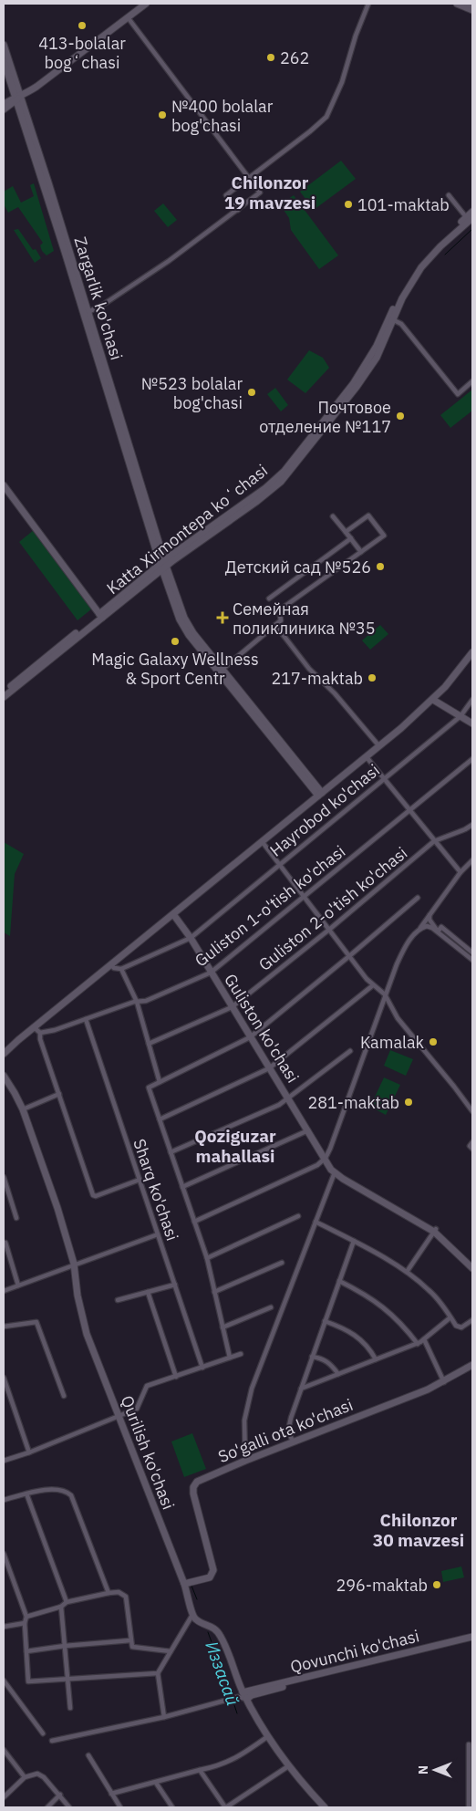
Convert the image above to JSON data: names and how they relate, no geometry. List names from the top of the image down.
{
  "streets": {
    "main road": [
      "Zargarlik ko'chasi",
      "Katta Xirmontepa koʻchasi",
      "Guliston ko'chasi",
      "So'galli ota ko'chasi",
      "Qurilish ko'chasi",
      "Qovunchi ko'chasi"
    ],
    "street": [
      "Hayrobod ko'chasi",
      "Guliston 1-o'tish ko'chasi",
      "Guliston 2-o'tish ko'chasi",
      "Sharq ko'chasi"
    ]
  },
  "crossings": [
    ["Zargarlik ko'chasi", "Katta Xirmontepa koʻchasi"],
    ["Hayrobod ko'chasi", "Guliston ko'chasi"],
    ["Guliston 1-o'tish ko'chasi", "Guliston ko'chasi"],
    ["Guliston 1-o'tish ko'chasi", "Sharq ko'chasi"],
    ["Guliston 2-o'tish ko'chasi", "Guliston ko'chasi"],
    ["So'galli ota ko'chasi", "Qurilish ko'chasi"]
  ],
  "districts": ["Chilonzor 19 mavzesi", "Qoziguzar mahallasi", "Chilonzor 30 mavzesi"],
  "water": ["Иззасай"],
  "places": {
    "other": [
      "413-bolalar bogʻchasi",
      "262",
      "№400 bolalar bog'chasi",
      "101-maktab",
      "№523 bolalar bog'chasi",
      "Почтовое отделение №117",
      "Детский сад №526",
      "Magic Galaxy Wellness & Sport Centr",
      "217-maktab",
      "Kamalak",
      "281-maktab",
      "296-maktab"
    ],
    "health": ["Семейная поликлиника №35"]
  },
  "north": "left"
}
